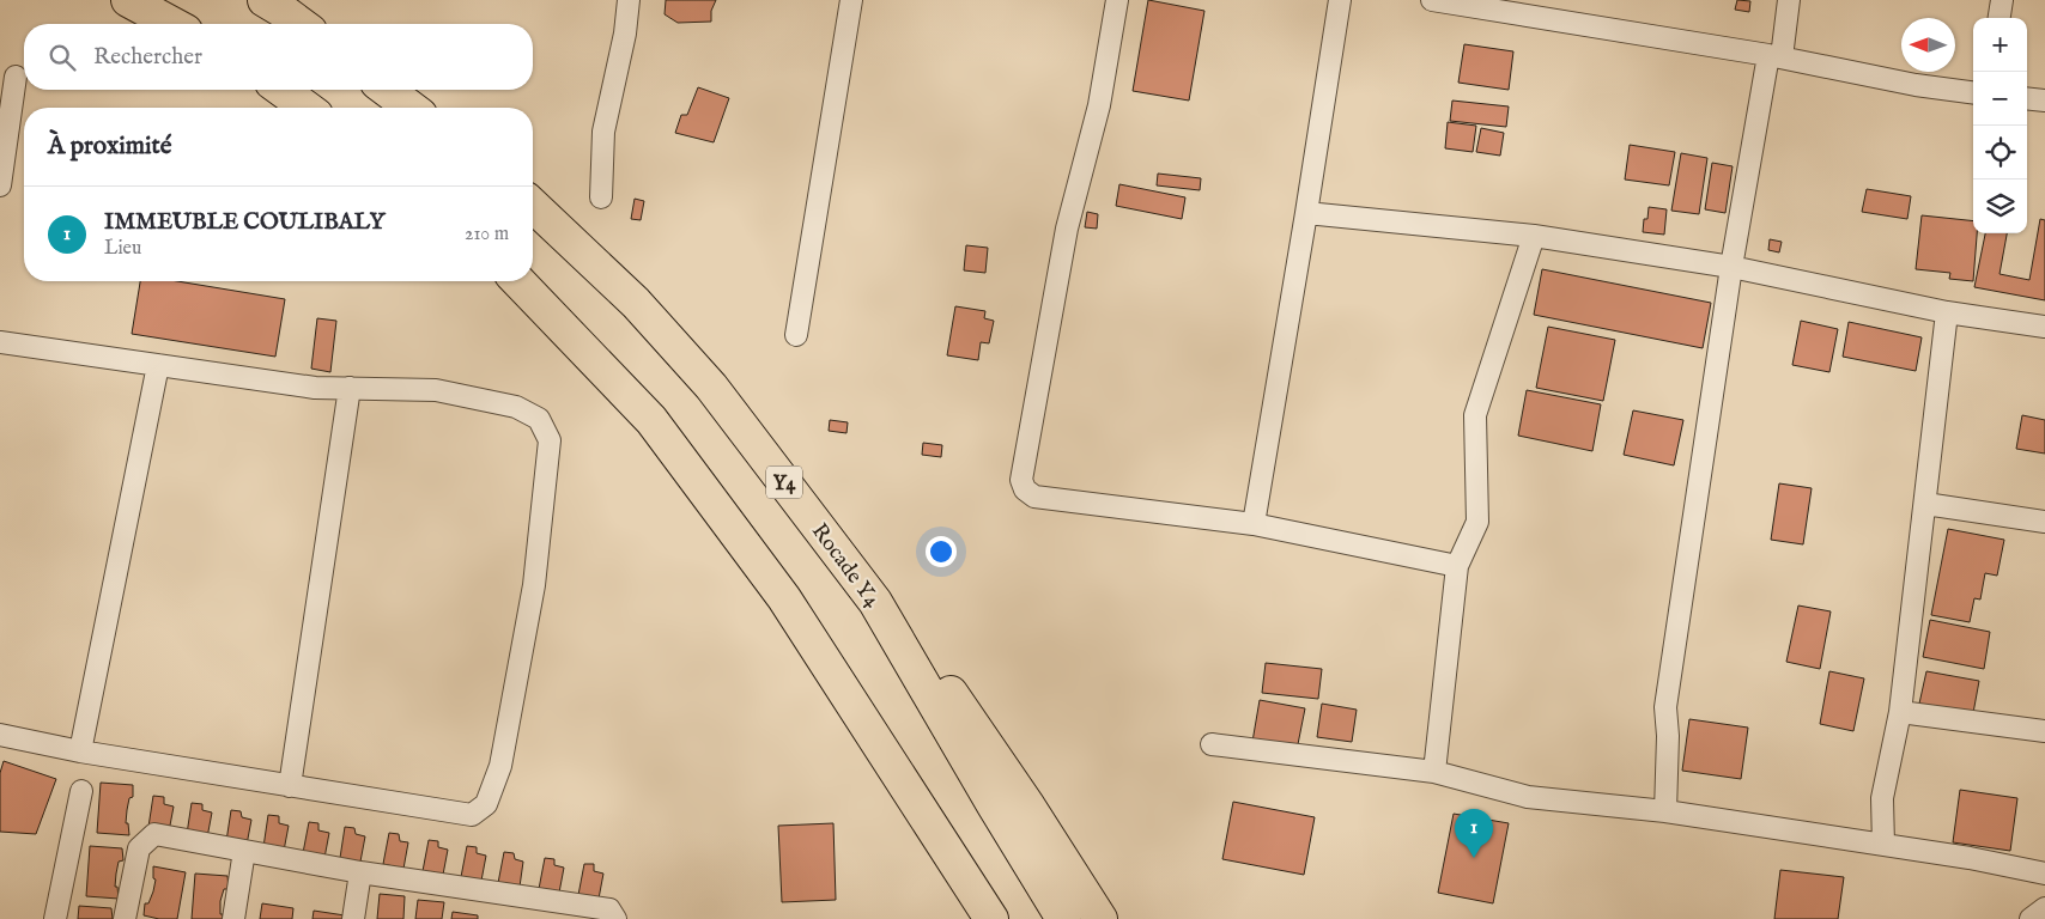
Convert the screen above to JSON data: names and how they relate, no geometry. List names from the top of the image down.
{
  "streets": {
    "highway": ["Y4", "Rocade Y4"]
  },
  "north": "left",
  "page": {
    "map_buttons": ["+", "−"],
    "search": "Rechercher",
    "heading": "À proximité",
    "list": [
      {
        "mark": "1",
        "name": "IMMEUBLE COULIBALY",
        "note": "Lieu",
        "value": "210 m"
      }
    ],
    "pins": "1"
  }
}
